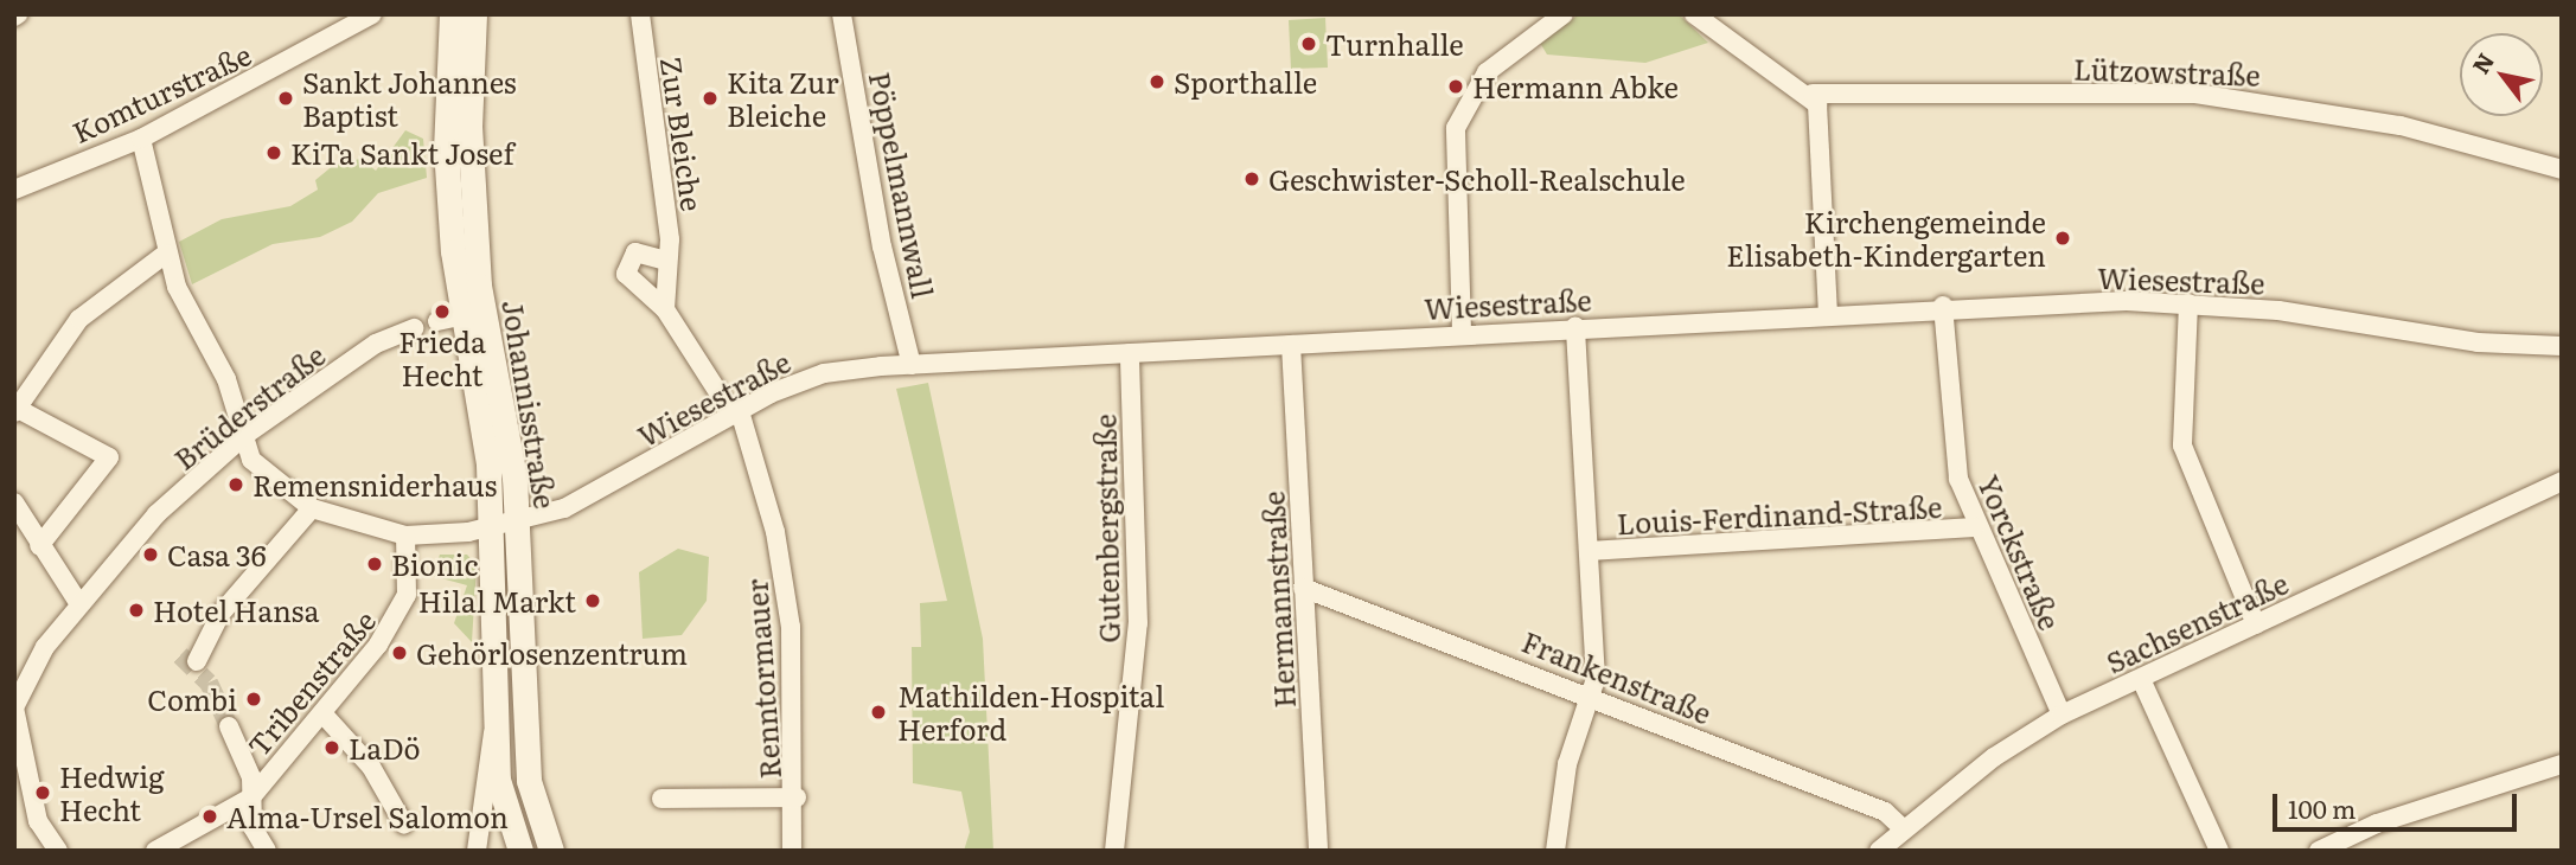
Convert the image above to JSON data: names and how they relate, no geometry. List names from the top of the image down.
{
  "streets": {
    "main road": ["Johannisstraße"],
    "street": [
      "Lützowstraße",
      "Komturstraße",
      "Zur Bleiche",
      "Pöppelmannwall",
      "Wiesestraße",
      "Brüderstraße",
      "Louis-Ferdinand-Straße",
      "Gutenbergstraße",
      "Yorckstraße",
      "Hermannstraße",
      "Sachsenstraße",
      "Frankenstraße",
      "Renntormauer",
      "Tribenstraße"
    ]
  },
  "crossings": [
    ["Pöppelmannwall", "Wiesestraße"],
    ["Wiesestraße", "Johannisstraße"],
    ["Wiesestraße", "Gutenbergstraße"],
    ["Wiesestraße", "Yorckstraße"],
    ["Wiesestraße", "Hermannstraße"],
    ["Wiesestraße", "Renntormauer"],
    ["Louis-Ferdinand-Straße", "Yorckstraße"],
    ["Yorckstraße", "Sachsenstraße"],
    ["Hermannstraße", "Frankenstraße"],
    ["Sachsenstraße", "Frankenstraße"]
  ],
  "places": [
    "Turnhalle",
    "Sporthalle",
    "Hermann Abke",
    "Sankt Johannes Baptist",
    "Kita Zur Bleiche",
    "KiTa Sankt Josef",
    "Geschwister-Scholl-Realschule",
    "Kirchengemeinde Elisabeth-Kindergarten",
    "Frieda Hecht",
    "Remensniderhaus",
    "Casa 36",
    "Bionic",
    "Hilal Markt",
    "Hotel Hansa",
    "Gehörlosenzentrum",
    "Combi",
    "Mathilden-Hospital Herford",
    "LaDö",
    "Hedwig Hecht",
    "Alma-Ursel Salomon"
  ],
  "scale_bar": "100 m",
  "north": "top left"
}
